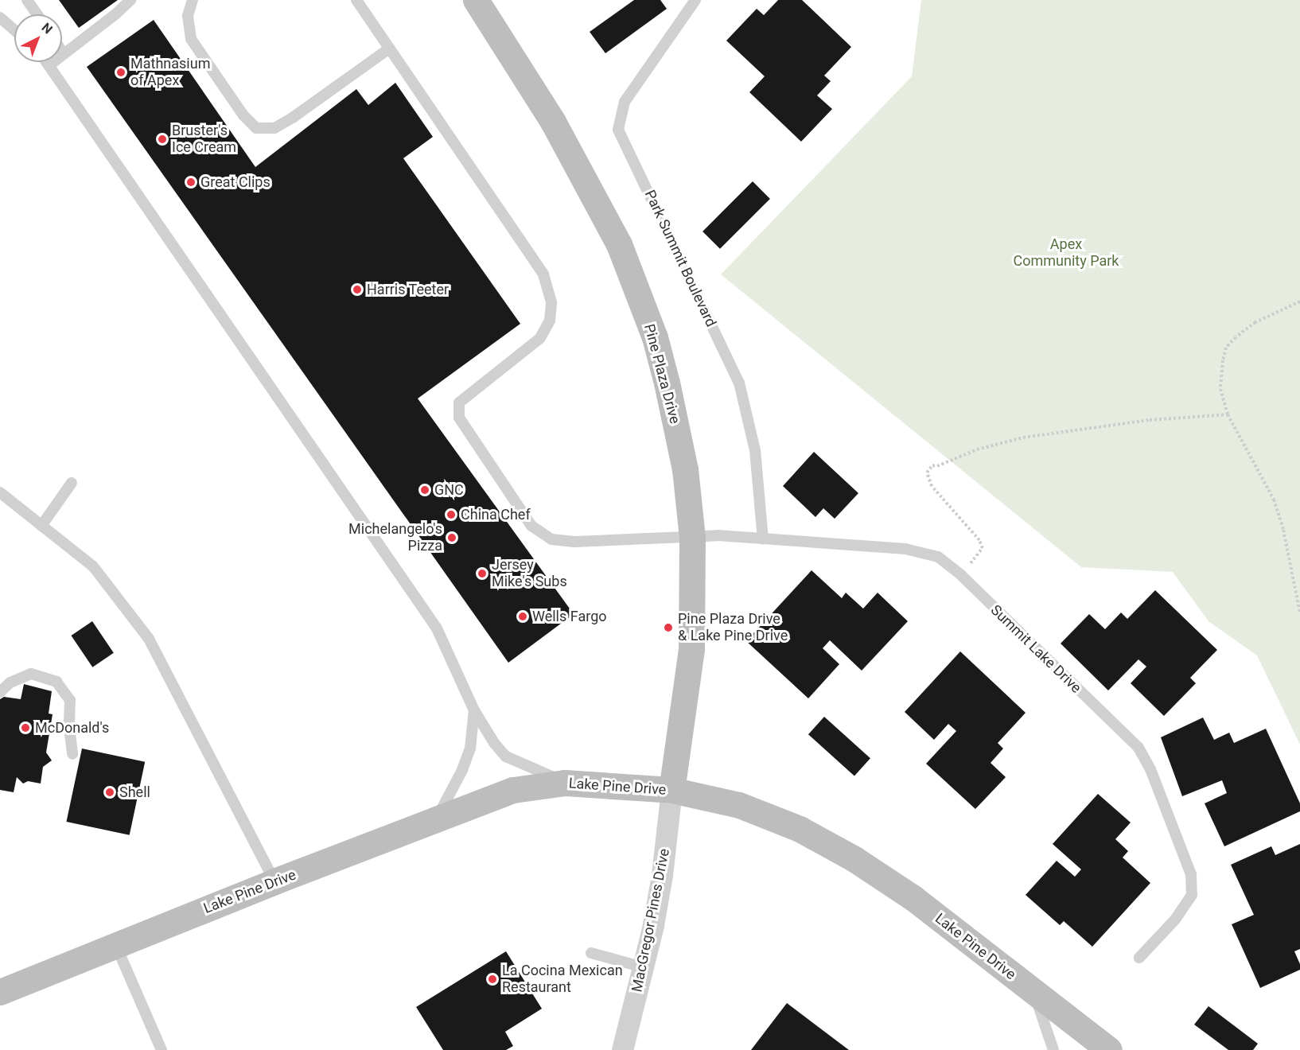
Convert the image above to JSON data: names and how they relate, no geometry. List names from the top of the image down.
{
  "streets": {
    "main road": ["Pine Plaza Drive", "Lake Pine Drive"],
    "street": ["MacGregor Pines Drive"],
    "lane": ["Park Summit Boulevard", "Summit Lake Drive"]
  },
  "crossings": [
    ["Park Summit Boulevard", "Summit Lake Drive"],
    ["Pine Plaza Drive", "Summit Lake Drive"],
    ["Pine Plaza Drive", "Lake Pine Drive"],
    ["Pine Plaza Drive", "MacGregor Pines Drive"],
    ["Lake Pine Drive", "MacGregor Pines Drive"]
  ],
  "parks": ["Apex Community Park"],
  "places": [
    "Mathnasium of Apex",
    "Bruster's Ice Cream",
    "Great Clips",
    "Harris Teeter",
    "GNC",
    "China Chef",
    "Michelangelo's Pizza",
    "Jersey Mike's Subs",
    "Wells Fargo",
    "Pine Plaza Drive & Lake Pine Drive",
    "McDonald's",
    "Shell",
    "La Cocina Mexican Restaurant"
  ],
  "north": "top right"
}
